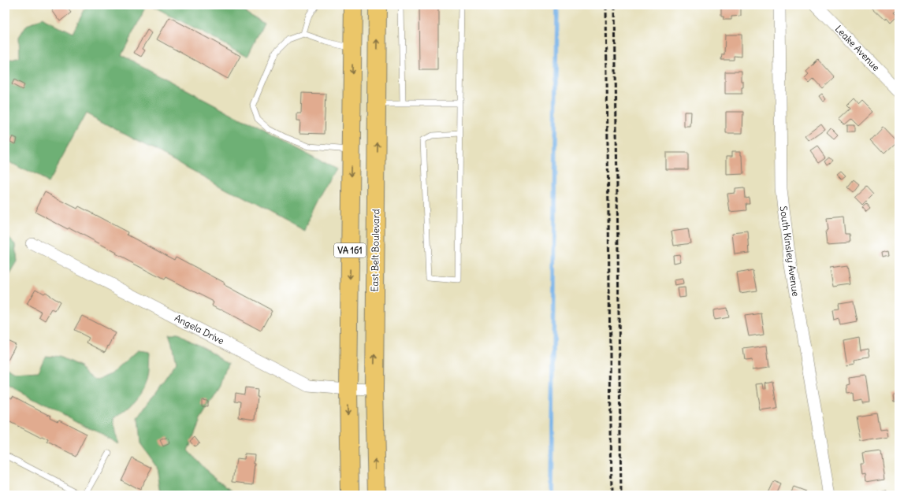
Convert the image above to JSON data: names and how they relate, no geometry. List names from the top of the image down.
{
  "streets": {
    "main road": ["VA 161", "East Belt Boulevard"],
    "street": ["Leake Avenue", "South Kinsley Avenue", "Angela Drive"]
  },
  "crossings": [
    ["VA 161", "Angela Drive"],
    ["East Belt Boulevard", "Angela Drive"]
  ]
}
